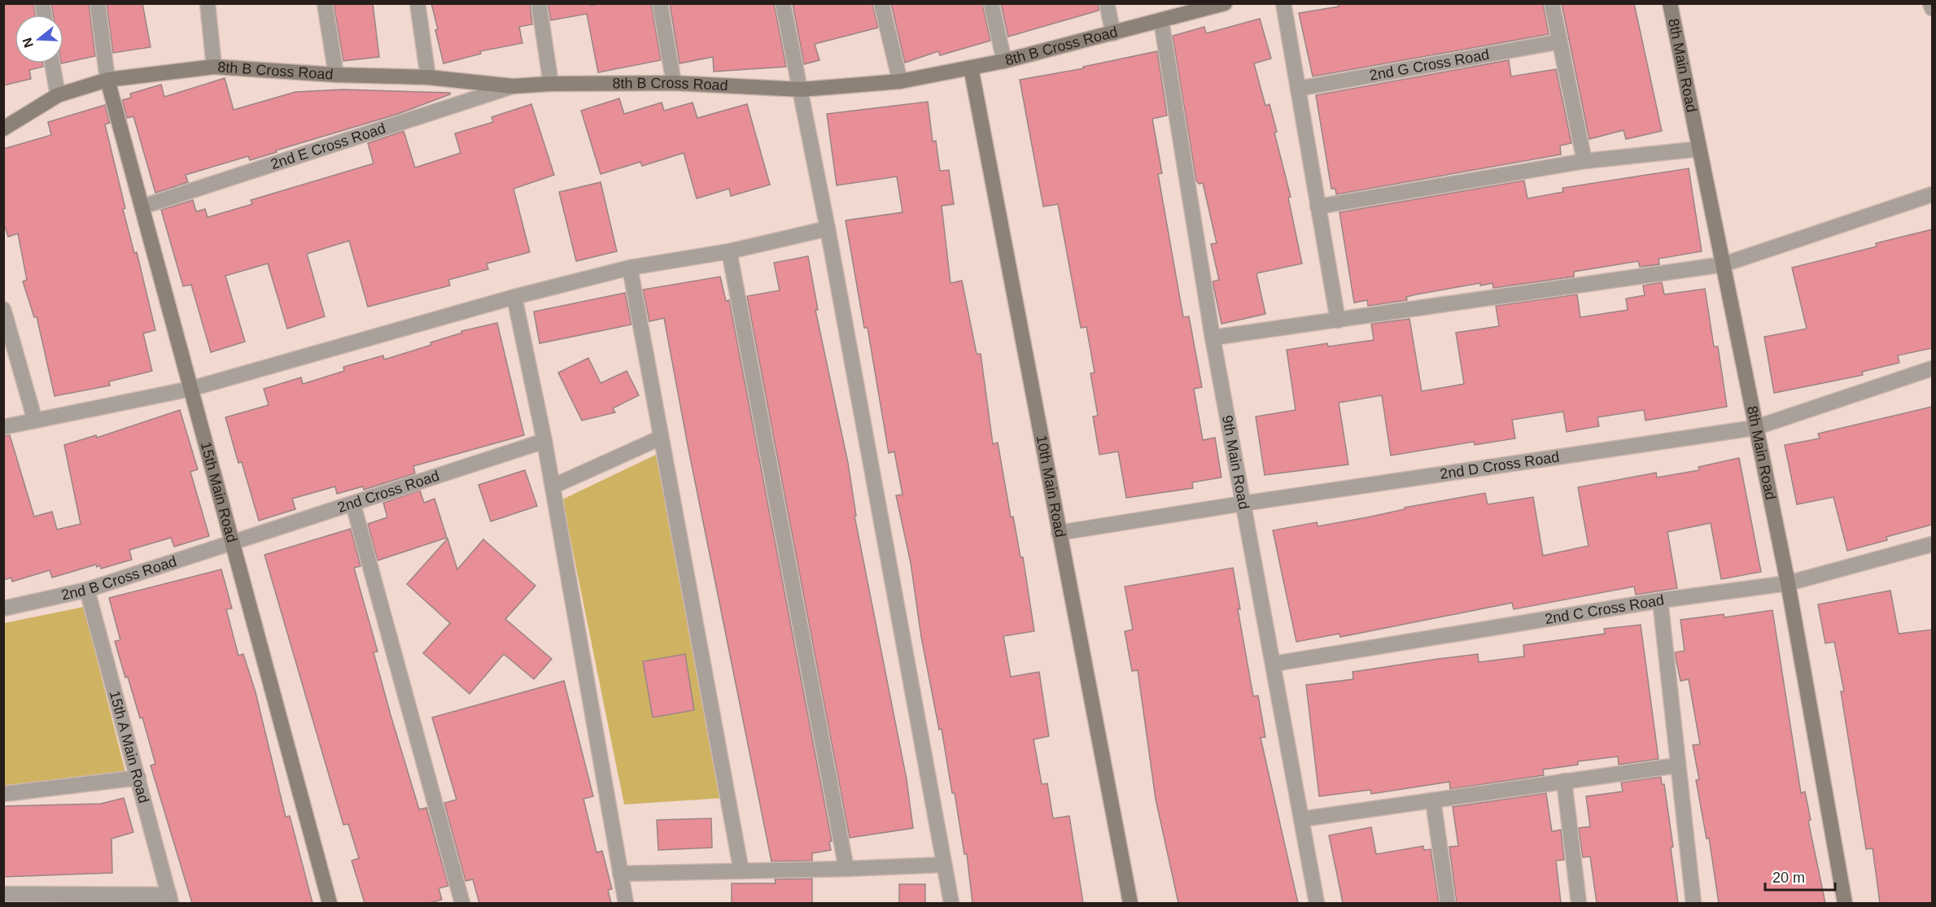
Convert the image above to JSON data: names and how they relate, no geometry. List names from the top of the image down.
{
  "streets": {
    "street": [
      "8th B Cross Road",
      "2nd G Cross Road",
      "8th Main Road",
      "2nd E Cross Road",
      "9th Main Road",
      "2nd D Cross Road",
      "10th Main Road",
      "15th Main Road",
      "2nd Cross Road",
      "2nd B Cross Road",
      "2nd C Cross Road",
      "15th A Main Road"
    ]
  },
  "crossings": [
    ["8th B Cross Road", "2nd E Cross Road"],
    ["8th B Cross Road", "9th Main Road"],
    ["8th B Cross Road", "10th Main Road"],
    ["8th B Cross Road", "15th Main Road"],
    ["8th Main Road", "2nd D Cross Road"],
    ["8th Main Road", "2nd C Cross Road"],
    ["2nd E Cross Road", "15th Main Road"],
    ["9th Main Road", "2nd D Cross Road"],
    ["9th Main Road", "2nd C Cross Road"],
    ["2nd D Cross Road", "10th Main Road"],
    ["15th Main Road", "2nd Cross Road"],
    ["15th Main Road", "2nd B Cross Road"],
    ["2nd Cross Road", "2nd B Cross Road"],
    ["2nd B Cross Road", "15th A Main Road"]
  ],
  "scale_bar": "20 m",
  "north": "left"
}
